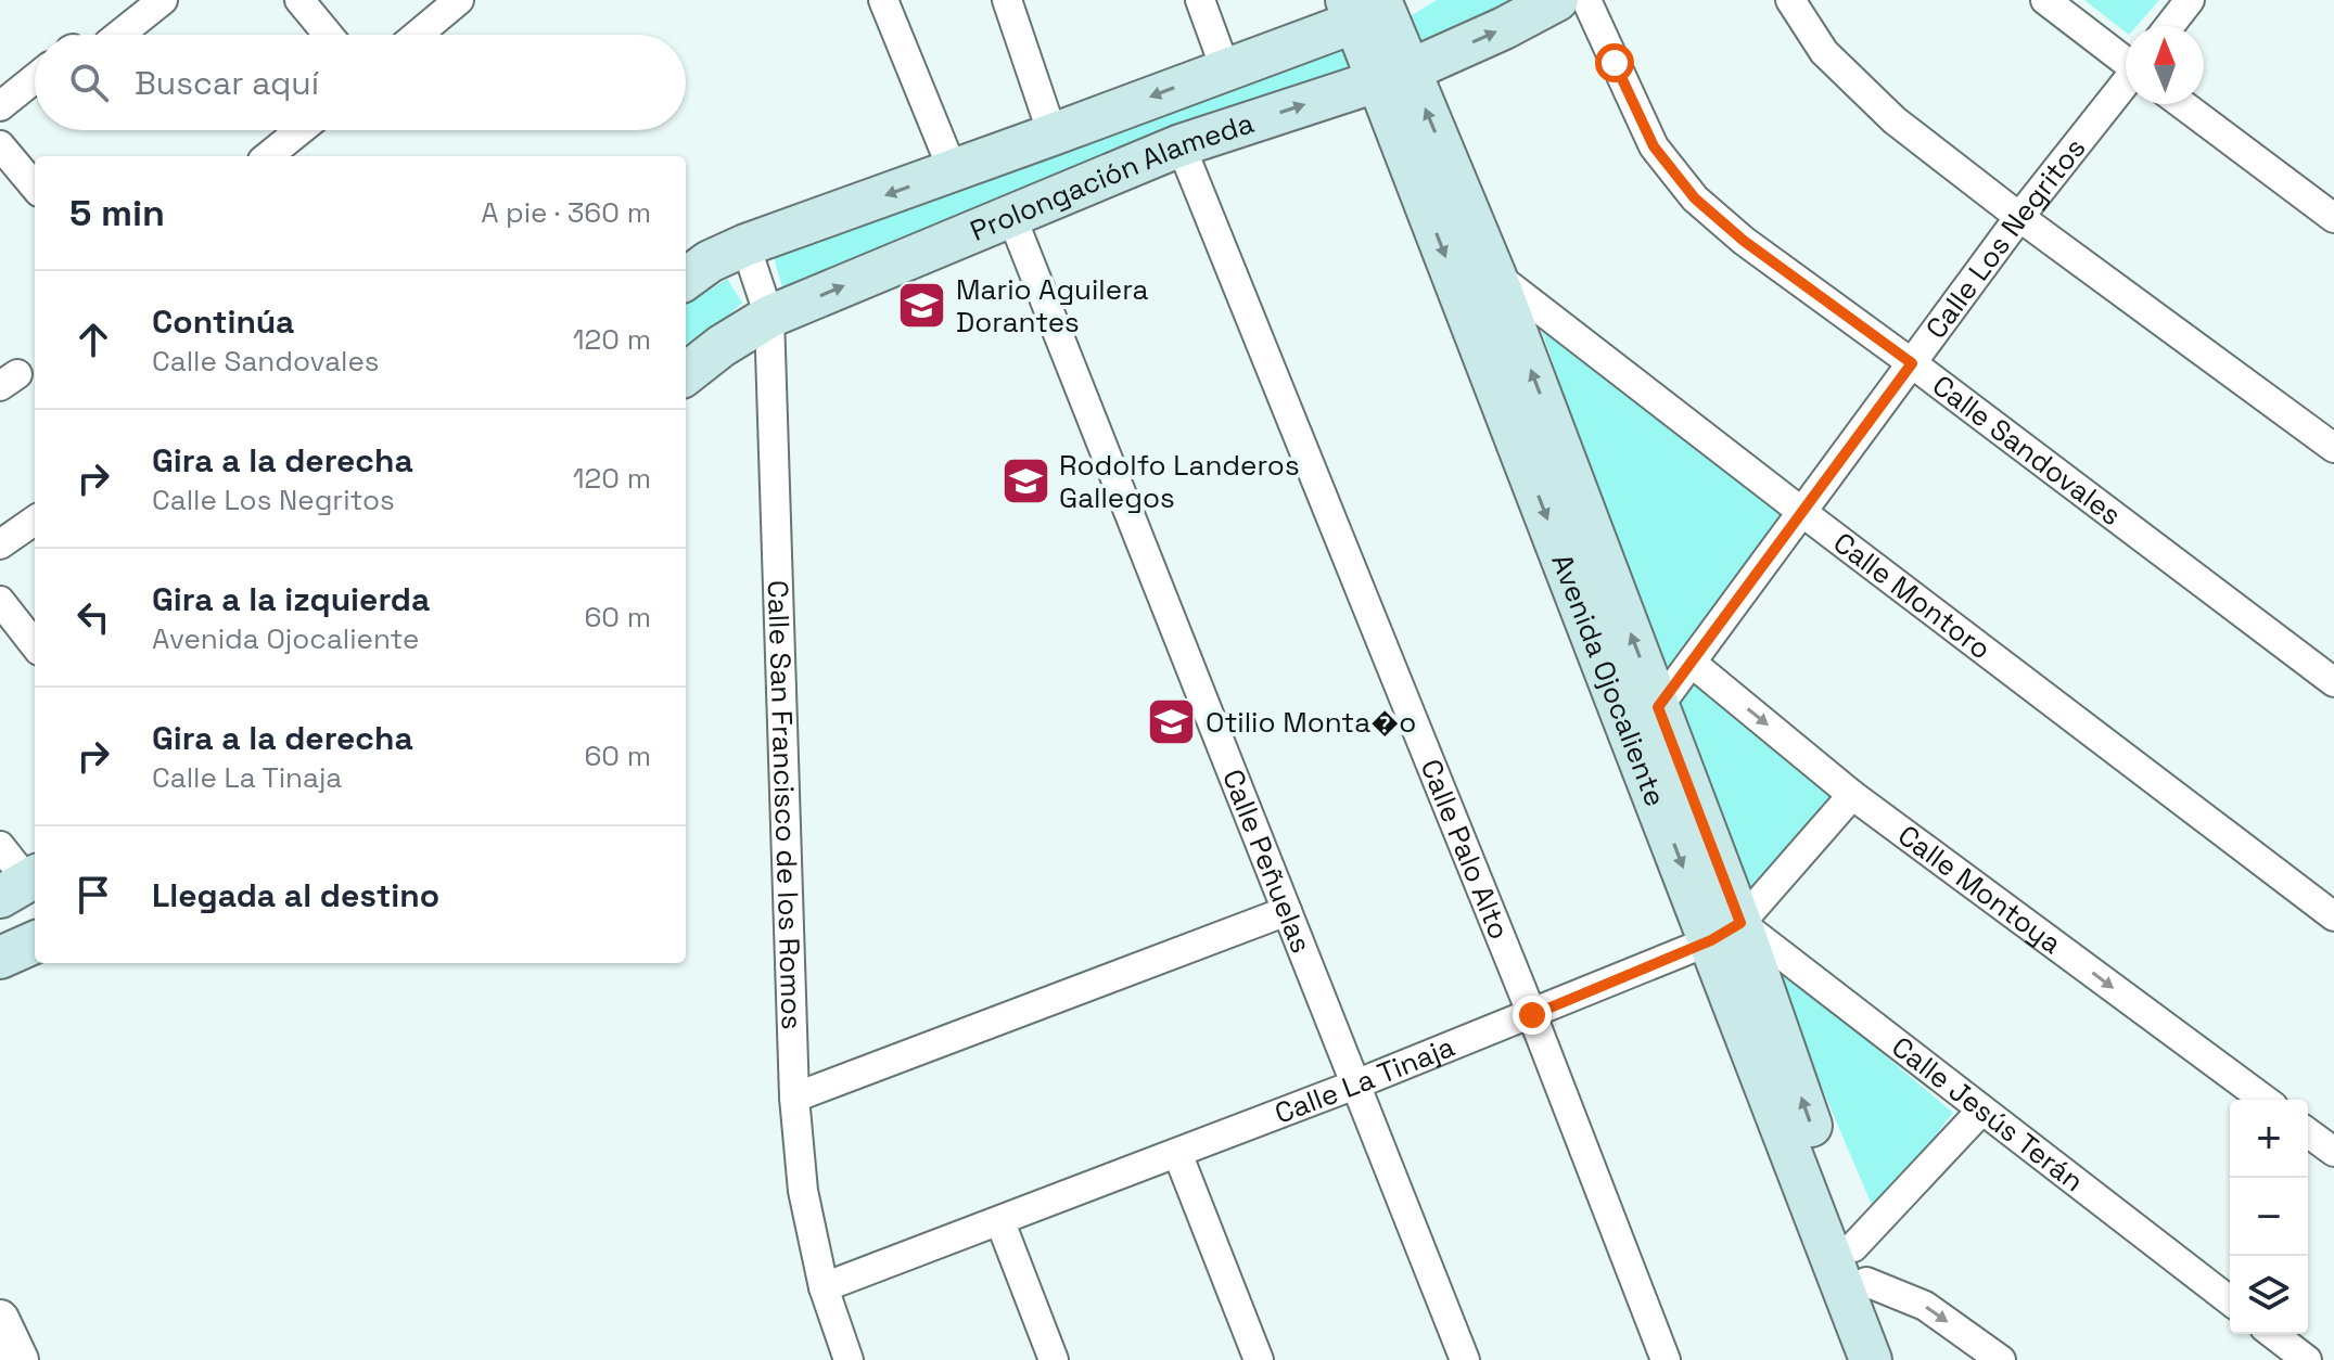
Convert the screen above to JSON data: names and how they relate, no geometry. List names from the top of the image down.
{
  "streets": {
    "main road": ["Prolongación Alameda", "Avenida Ojocaliente"],
    "street": [
      "Calle Los Negritos",
      "Calle Sandovales",
      "Calle Montoro",
      "Calle San Francisco de los Romos",
      "Calle Palo Alto",
      "Calle Peñuelas",
      "Calle Montoya",
      "Calle La Tinaja",
      "Calle Jesús Terán"
    ]
  },
  "crossings": [
    ["Prolongación Alameda", "Avenida Ojocaliente"],
    ["Prolongación Alameda", "Calle San Francisco de los Romos"],
    ["Prolongación Alameda", "Calle Palo Alto"],
    ["Prolongación Alameda", "Calle Peñuelas"],
    ["Calle Los Negritos", "Calle Sandovales"],
    ["Calle Los Negritos", "Calle Montoro"],
    ["Calle Los Negritos", "Avenida Ojocaliente"],
    ["Calle Los Negritos", "Calle Montoya"],
    ["Calle Montoro", "Avenida Ojocaliente"],
    ["Avenida Ojocaliente", "Calle La Tinaja"],
    ["Avenida Ojocaliente", "Calle Jesús Terán"],
    ["Calle San Francisco de los Romos", "Calle La Tinaja"],
    ["Calle Palo Alto", "Calle La Tinaja"],
    ["Calle Peñuelas", "Calle La Tinaja"],
    ["Calle Montoya", "Calle La Tinaja"],
    ["Calle La Tinaja", "Calle Jesús Terán"]
  ],
  "one_way": ["Calle Montoya"],
  "places": {
    "school or university": ["Mario Aguilera Dorantes", "Rodolfo Landeros Gallegos", "Otilio Monta�o"]
  },
  "north": "top",
  "page": {
    "search": "Buscar aquí",
    "heading": ["5 min", "A pie · 360 m"],
    "list": [
      ["Continúa", "Calle Sandovales", "120 m"],
      ["Gira a la derecha", "Calle Los Negritos", "120 m"],
      ["Gira a la izquierda", "Avenida Ojocaliente", "60 m"],
      ["Gira a la derecha", "Calle La Tinaja", "60 m"],
      "Llegada al destino"
    ],
    "map_buttons": ["+", "−"]
  }
}
